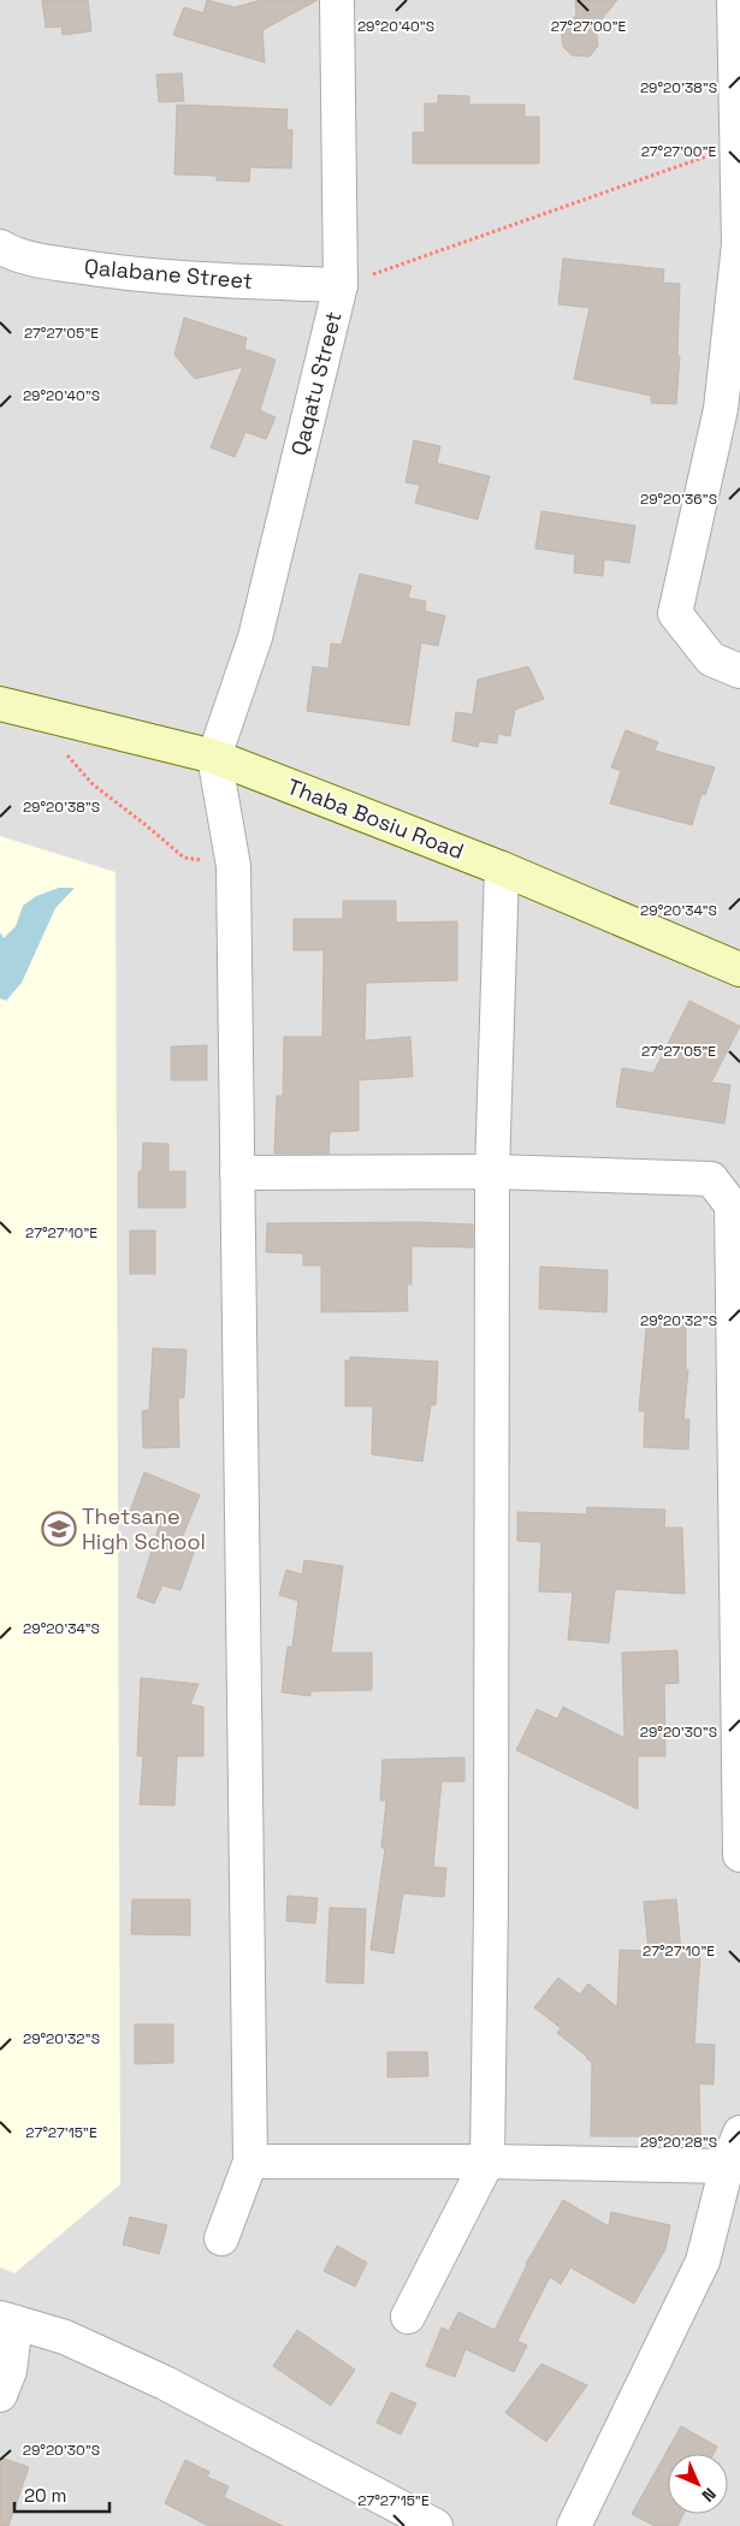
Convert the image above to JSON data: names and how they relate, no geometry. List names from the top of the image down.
{
  "streets": {
    "street": ["Qalabane Street", "Qaqatu Street", "Thaba Bosiu Road"]
  },
  "crossings": [
    ["Qalabane Street", "Qaqatu Street"],
    ["Qaqatu Street", "Thaba Bosiu Road"]
  ],
  "places": {
    "school or university": ["Thetsane High School"]
  },
  "scale_bar": "20 m",
  "north": "bottom right",
  "coordinates": [
    "29°20'40\"S",
    "27°27'00\"E",
    "29°20'38\"S",
    "27°27'05\"E",
    "29°20'36\"S",
    "29°20'34\"S",
    "27°27'10\"E",
    "29°20'32\"S",
    "29°20'30\"S",
    "27°27'15\"E",
    "29°20'28\"S"
  ]
}
